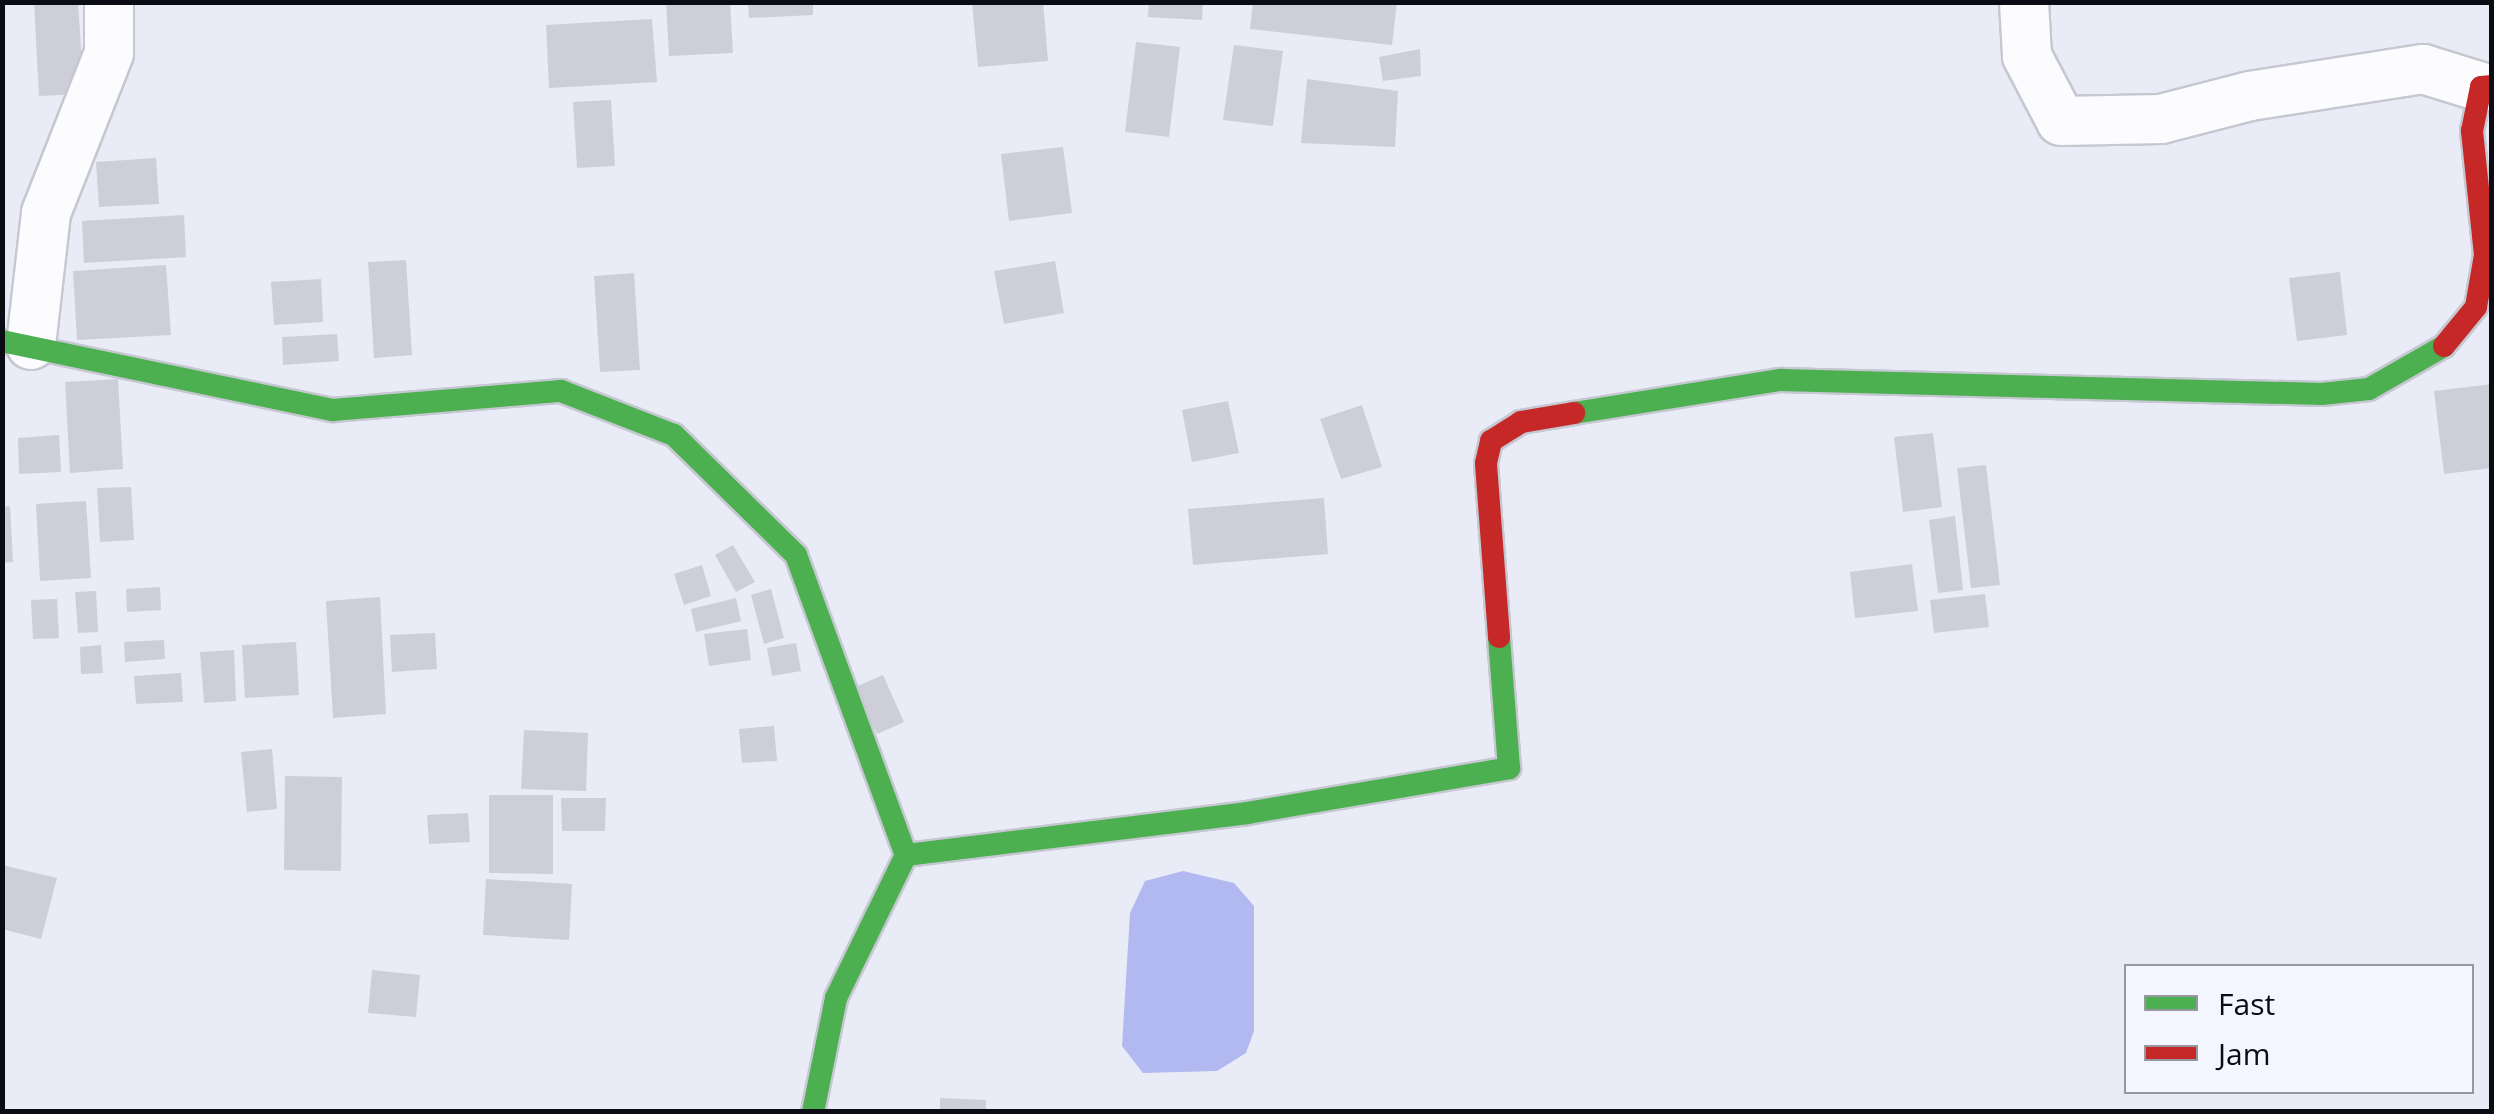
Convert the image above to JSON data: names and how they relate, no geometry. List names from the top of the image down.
{
  "legend": ["Fast", "Jam"]
}
